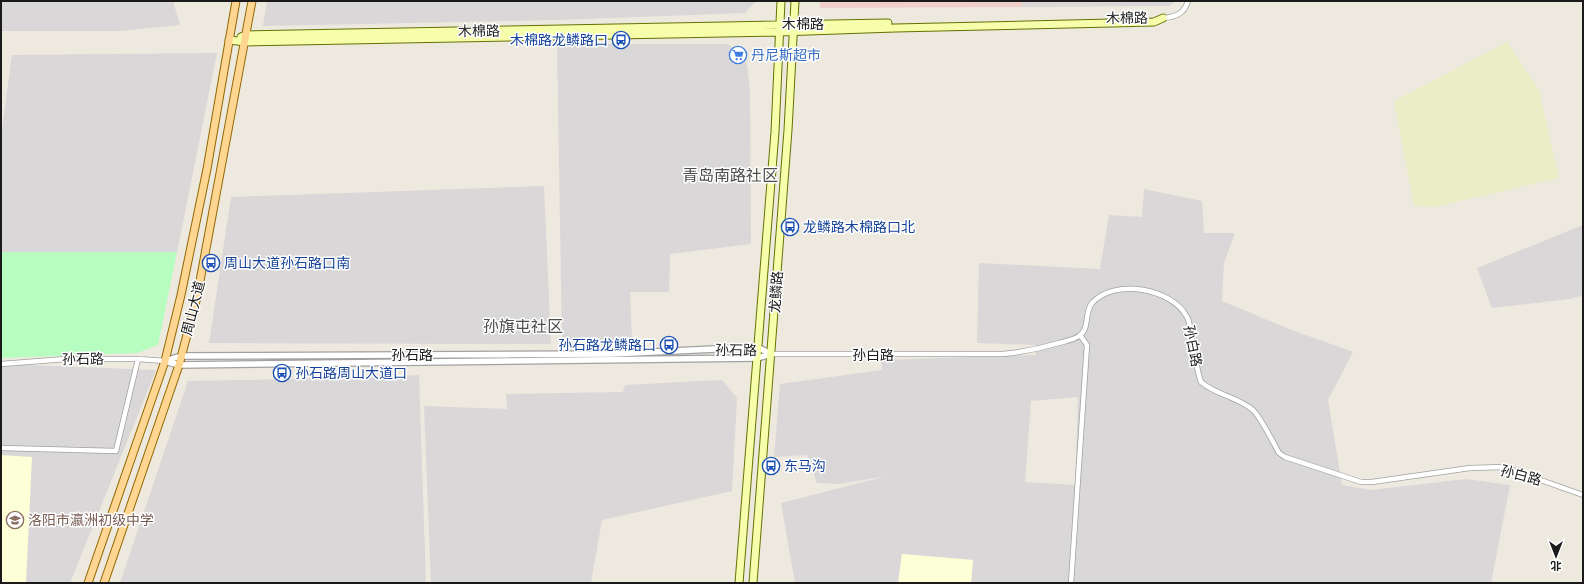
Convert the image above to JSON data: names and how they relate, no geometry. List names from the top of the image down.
{
  "streets": {
    "main road": ["木棉路", "龙鳞路", "周山大道"],
    "street": ["孙白路", "孙石路"]
  },
  "crossings": [
    ["木棉路", "龙鳞路"],
    ["木棉路", "周山大道"],
    ["龙鳞路", "孙白路"],
    ["龙鳞路", "孙石路"],
    ["周山大道", "孙石路"],
    ["孙白路", "孙石路"]
  ],
  "districts": ["青岛南路社区", "孙旗屯社区"],
  "places": {
    "bus stop": [
      "木棉路龙鳞路口",
      "龙鳞路木棉路口北",
      "周山大道孙石路口南",
      "孙石路龙鳞路口",
      "孙石路周山大道口",
      "东马沟"
    ],
    "supermarket": ["丹尼斯超市"],
    "school or university": ["洛阳市瀛洲初级中学"]
  },
  "north": "bottom"
}
